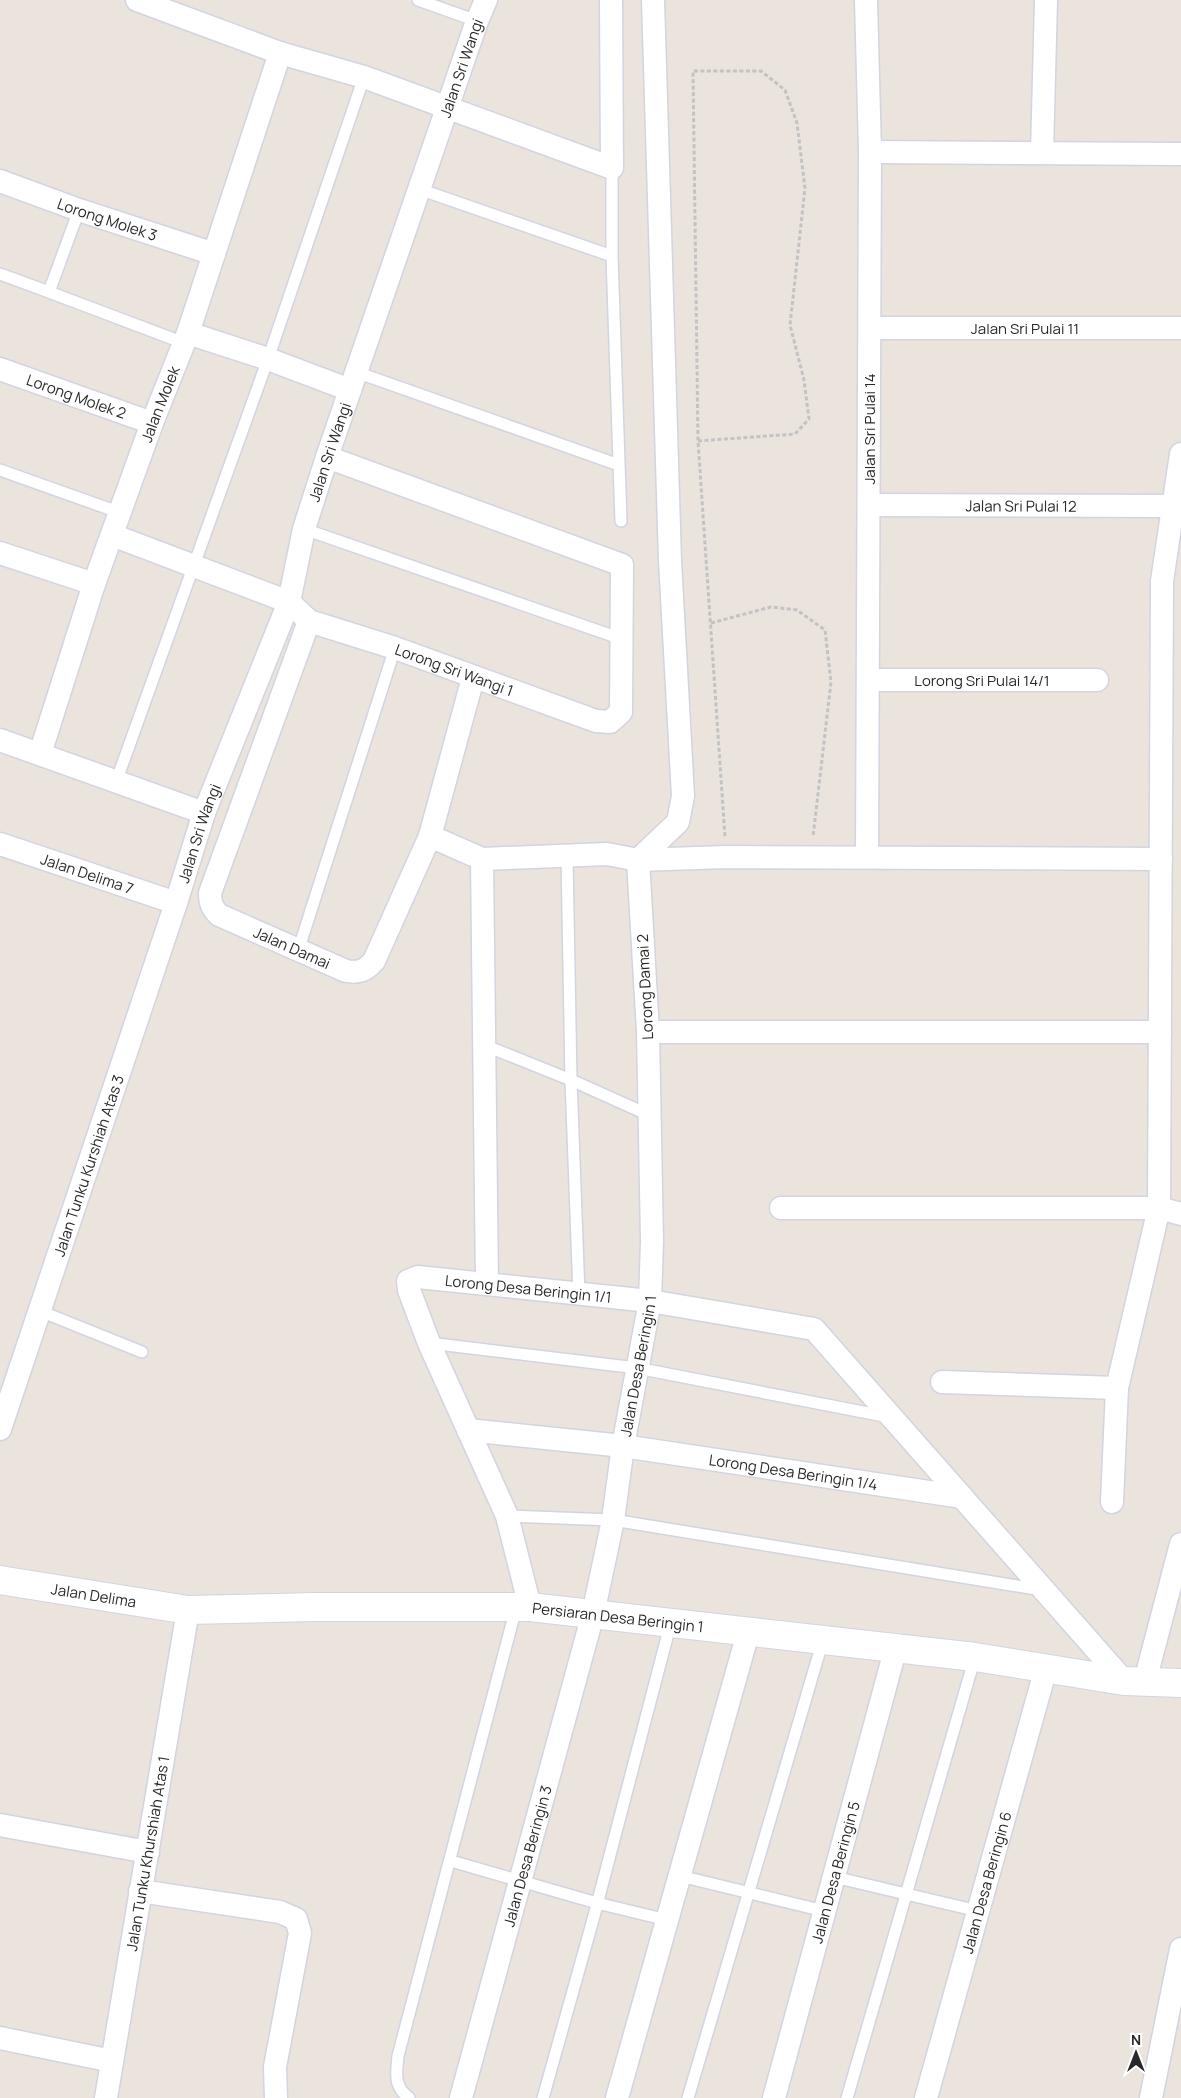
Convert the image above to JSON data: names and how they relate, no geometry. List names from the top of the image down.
{
  "streets": {
    "main road": ["Jalan Delima", "Persiaran Desa Beringin 1"],
    "street": [
      "Jalan Sri Wangi",
      "Lorong Molek 3",
      "Jalan Sri Pulai 11",
      "Lorong Molek 2",
      "Jalan Molek",
      "Jalan Sri Pulai 14",
      "Jalan Sri Pulai 12",
      "Lorong Sri Wangi 1",
      "Lorong Sri Pulai 14/1",
      "Jalan Delima 7",
      "Jalan Damai",
      "Lorong Damai 2",
      "Jalan Tunku Kurshiah Atas 3",
      "Lorong Desa Beringin 1/1",
      "Jalan Desa Beringin 1",
      "Lorong Desa Beringin 1/4",
      "Jalan Tunku Khurshiah Atas 1",
      "Jalan Desa Beringin 3",
      "Jalan Desa Beringin 5",
      "Jalan Desa Beringin 6"
    ]
  },
  "crossings": [
    ["Jalan Sri Wangi", "Lorong Sri Wangi 1"],
    ["Jalan Sri Wangi", "Jalan Delima 7"],
    ["Jalan Sri Wangi", "Jalan Tunku Kurshiah Atas 3"],
    ["Lorong Molek 3", "Jalan Molek"],
    ["Jalan Sri Pulai 11", "Jalan Sri Pulai 14"],
    ["Lorong Molek 2", "Jalan Molek"],
    ["Jalan Sri Pulai 14", "Jalan Sri Pulai 12"],
    ["Jalan Sri Pulai 14", "Lorong Sri Pulai 14/1"],
    ["Lorong Sri Wangi 1", "Jalan Damai"],
    ["Jalan Delima 7", "Jalan Tunku Kurshiah Atas 3"],
    ["Lorong Damai 2", "Jalan Desa Beringin 1"],
    ["Lorong Desa Beringin 1/1", "Jalan Desa Beringin 1"],
    ["Lorong Desa Beringin 1/1", "Lorong Desa Beringin 1/4"],
    ["Lorong Desa Beringin 1/1", "Persiaran Desa Beringin 1"],
    ["Jalan Desa Beringin 1", "Lorong Desa Beringin 1/4"],
    ["Jalan Desa Beringin 1", "Persiaran Desa Beringin 1"],
    ["Jalan Desa Beringin 1", "Jalan Desa Beringin 3"],
    ["Jalan Delima", "Persiaran Desa Beringin 1"],
    ["Jalan Delima", "Jalan Tunku Khurshiah Atas 1"],
    ["Persiaran Desa Beringin 1", "Jalan Tunku Khurshiah Atas 1"],
    ["Persiaran Desa Beringin 1", "Jalan Desa Beringin 3"],
    ["Persiaran Desa Beringin 1", "Jalan Desa Beringin 5"],
    ["Persiaran Desa Beringin 1", "Jalan Desa Beringin 6"]
  ],
  "north": "top"
}
